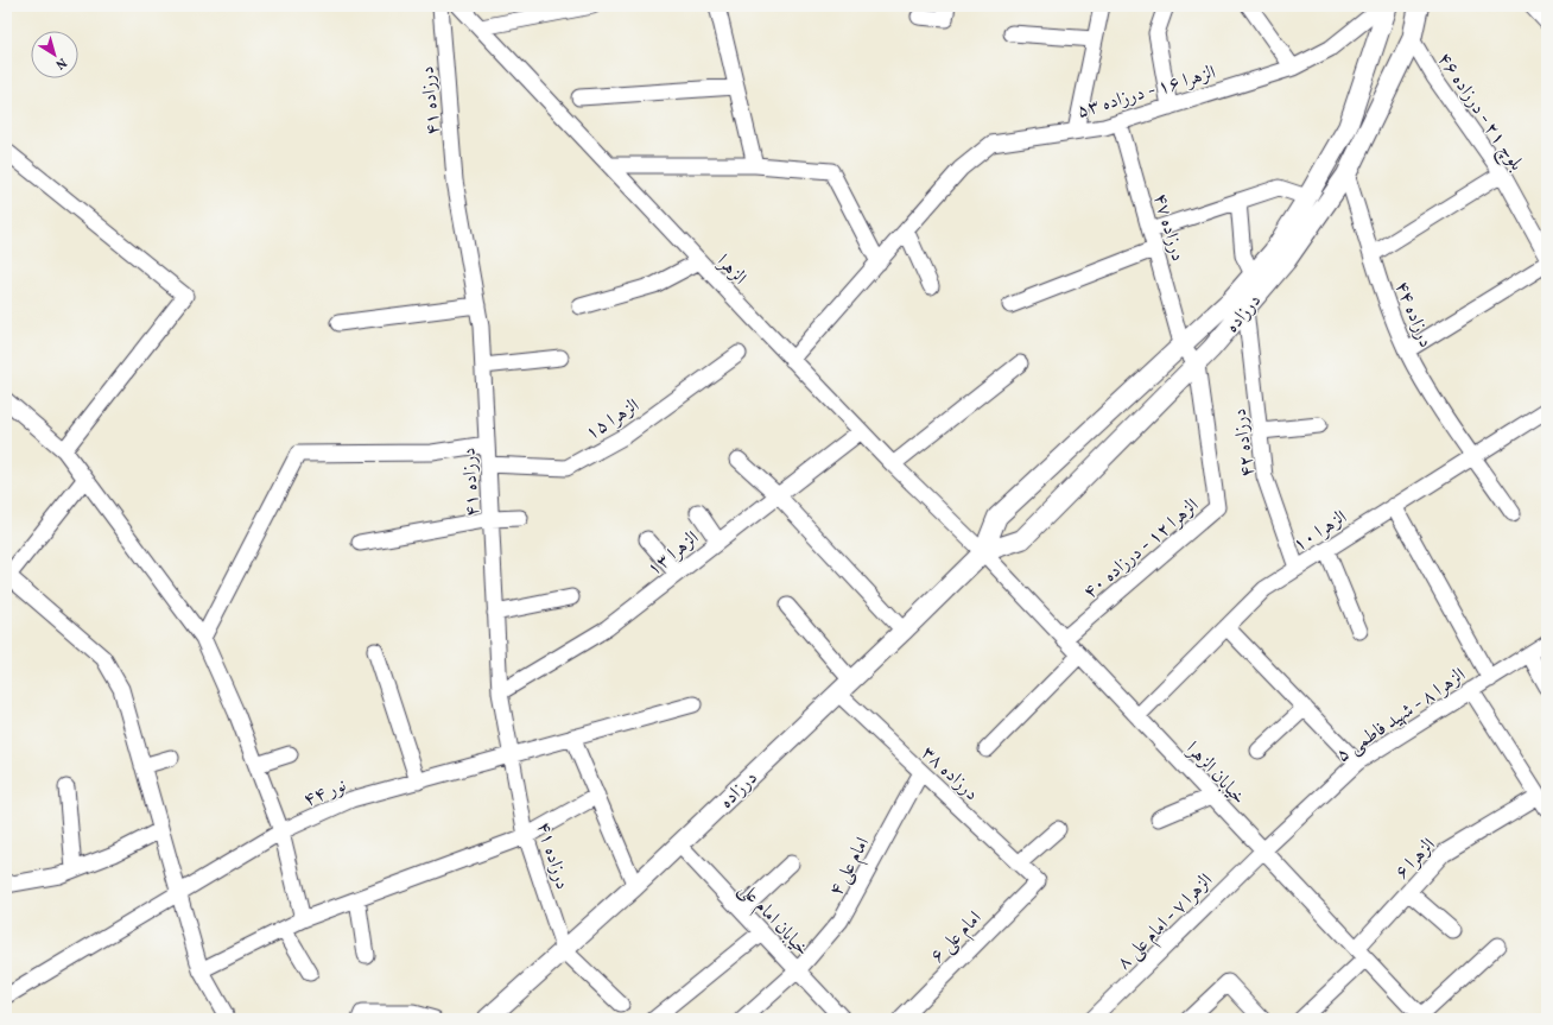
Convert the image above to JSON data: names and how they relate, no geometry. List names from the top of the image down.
{
  "streets": {
    "main road": ["درزاده"],
    "street": [
      "الزهرا ۱۶ - درزاده ۵۳",
      "درزاده ۴۱",
      "بلوچ ۲۱ - درزاده ۴۶",
      "درزاده ۴۷",
      "الزهرا",
      "درزاده ۴۴",
      "الزهرا ۱۵",
      "درزاده ۴۲",
      "الزهرا ۱۰",
      "الزهرا ۱۲ - درزاده ۴۰",
      "الزهرا ۱۳",
      "الزهرا ۸ - شهید فاطمی ۵",
      "درزاده ۳۸",
      "خیابان الزهرا",
      "نور ۴۴",
      "الزهرا ۶",
      "امام علی ۴",
      "خیابان امام علی",
      "الزهرا ۷ - امام علی ۸",
      "امام علی ۶"
    ]
  },
  "crossings": [
    ["الزهرا ۱۶ - درزاده ۵۳", "درزاده ۴۷"],
    ["الزهرا ۱۶ - درزاده ۵۳", "الزهرا"],
    ["درزاده ۴۱", "درزاده"],
    ["درزاده ۴۱", "الزهرا ۱۵"],
    ["درزاده ۴۱", "الزهرا ۱۳"],
    ["درزاده ۴۱", "نور ۴۴"],
    ["بلوچ ۲۱ - درزاده ۴۶", "درزاده"],
    ["درزاده ۴۷", "درزاده"],
    ["الزهرا", "درزاده"],
    ["الزهرا", "الزهرا ۱۳"],
    ["الزهرا", "خیابان الزهرا"],
    ["درزاده", "درزاده ۴۴"],
    ["درزاده", "درزاده ۴۲"],
    ["درزاده", "الزهرا ۱۲ - درزاده ۴۰"],
    ["درزاده", "درزاده ۳۸"],
    ["درزاده", "خیابان الزهرا"],
    ["درزاده", "خیابان امام علی"],
    ["درزاده ۴۴", "الزهرا ۱۰"],
    ["درزاده ۴۲", "الزهرا ۱۰"],
    ["الزهرا ۱۰", "خیابان الزهرا"],
    ["الزهرا ۱۲ - درزاده ۴۰", "خیابان الزهرا"],
    ["الزهرا ۸ - شهید فاطمی ۵", "خیابان الزهرا"],
    ["الزهرا ۸ - شهید فاطمی ۵", "الزهرا ۷ - امام علی ۸"],
    ["درزاده ۳۸", "امام علی ۴"],
    ["درزاده ۳۸", "امام علی ۶"],
    ["خیابان الزهرا", "الزهرا ۶"],
    ["خیابان الزهرا", "الزهرا ۷ - امام علی ۸"],
    ["امام علی ۴", "خیابان امام علی"]
  ],
  "north": "bottom right"
}
